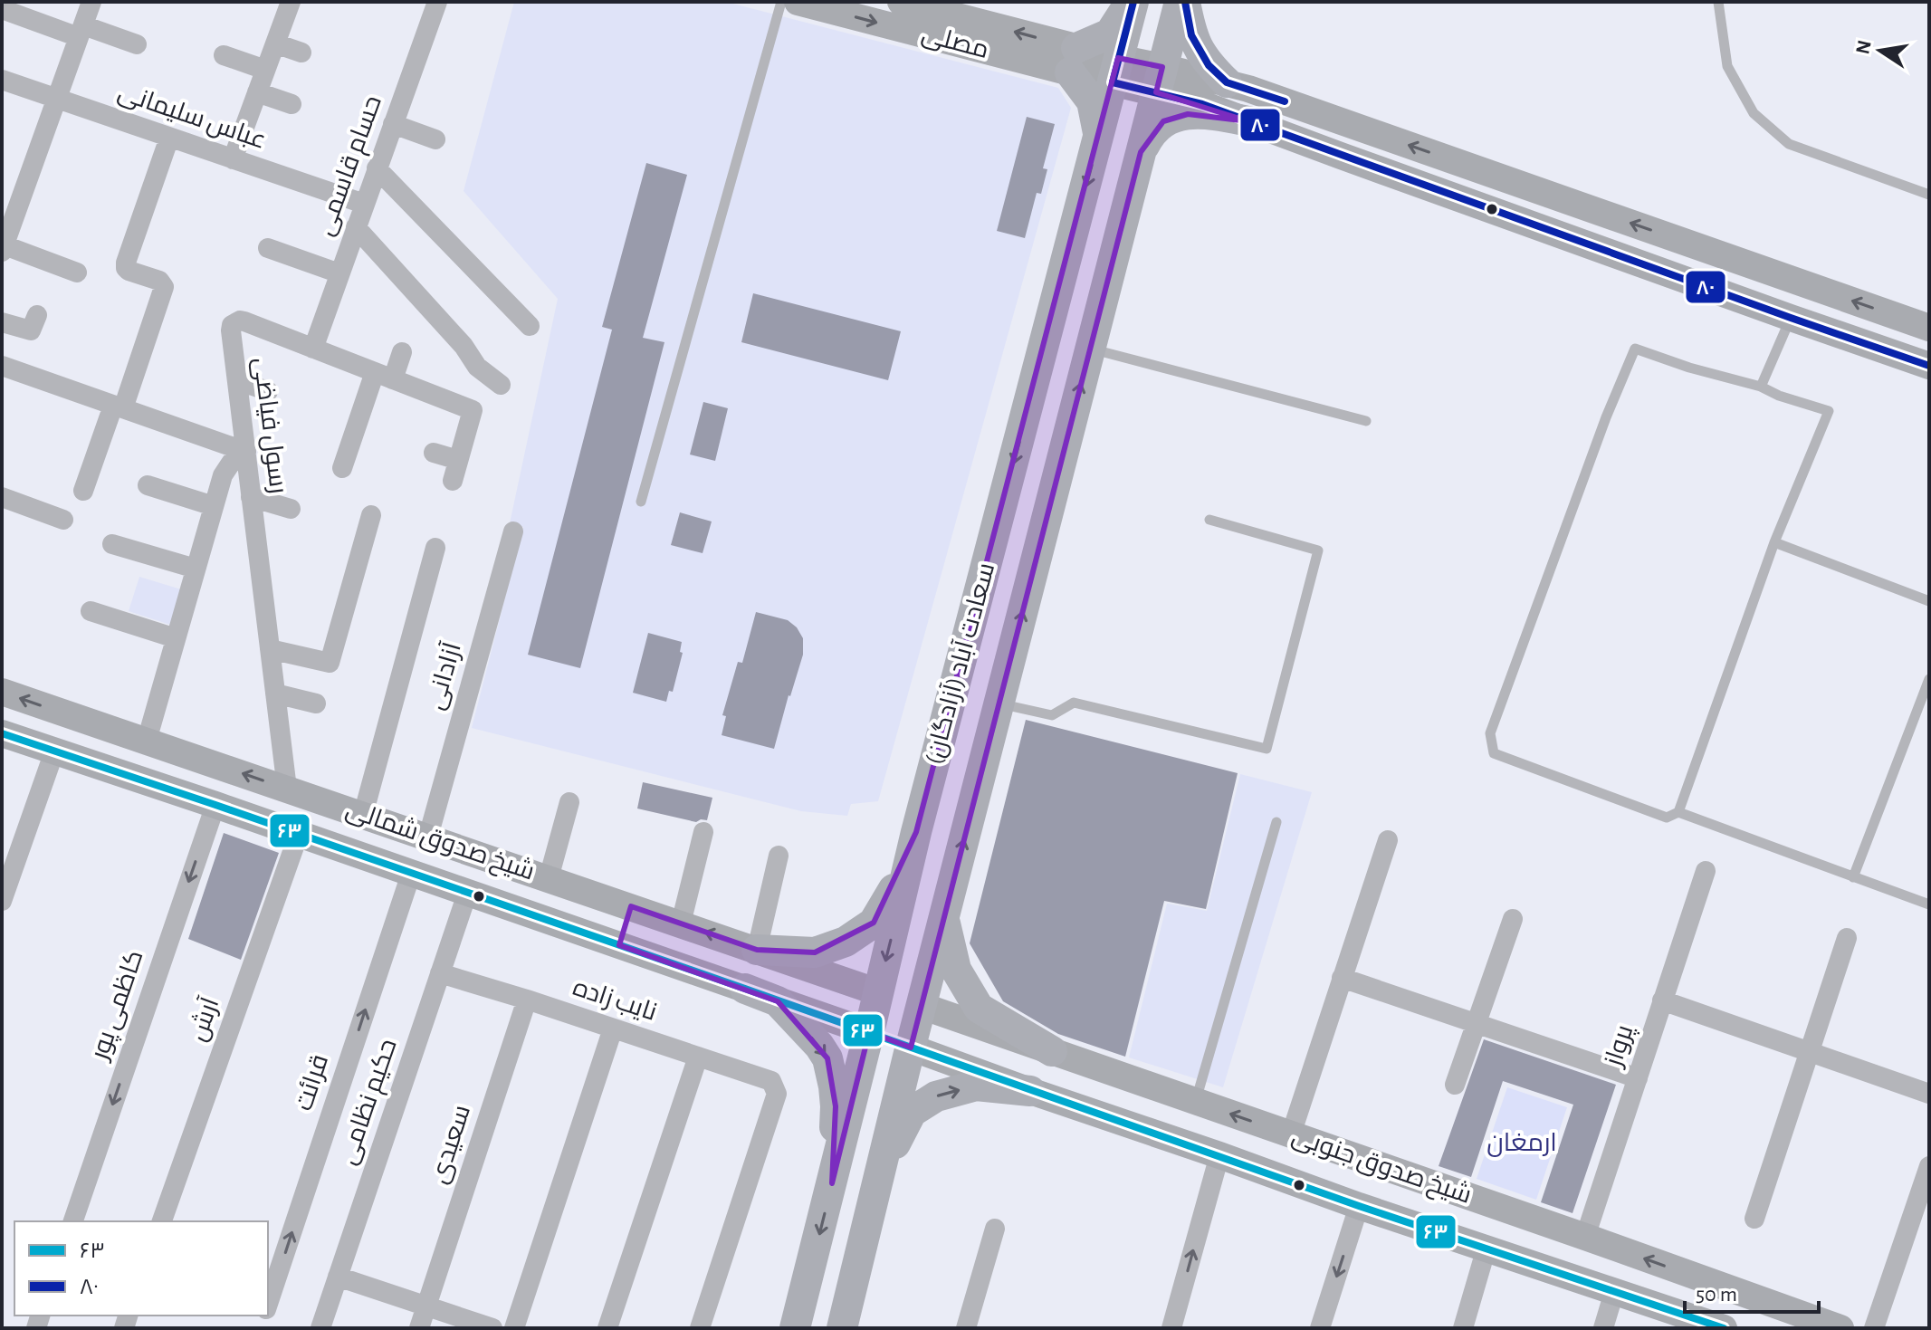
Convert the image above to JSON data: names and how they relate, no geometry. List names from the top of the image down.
{
  "streets": {
    "main road": [
      "مصلی",
      "سعادت آباد (آزادگان)",
      "شیخ صدوق شمالی",
      "شیخ صدوق جنوبی"
    ],
    "street": [
      "عباس سلیمانی",
      "حسام قاسمی",
      "رسول فیاضی",
      "آزادانی",
      "نایب زاده",
      "کاظمی پور",
      "آرش",
      "پرواز",
      "قرائت",
      "حکیم نظامی",
      "سعیدی"
    ]
  },
  "crossings": [
    ["مصلی", "سعادت آباد (آزادگان)"],
    ["عباس سلیمانی", "حسام قاسمی"],
    ["حسام قاسمی", "رسول فیاضی"],
    ["رسول فیاضی", "شیخ صدوق شمالی"],
    ["سعادت آباد (آزادگان)", "شیخ صدوق شمالی"],
    ["سعادت آباد (آزادگان)", "شیخ صدوق جنوبی"],
    ["آزادانی", "شیخ صدوق شمالی"],
    ["شیخ صدوق شمالی", "کاظمی پور"],
    ["شیخ صدوق شمالی", "آرش"],
    ["شیخ صدوق شمالی", "قرائت"],
    ["شیخ صدوق شمالی", "حکیم نظامی"],
    ["نایب زاده", "حکیم نظامی"],
    ["نایب زاده", "سعیدی"],
    ["پرواز", "شیخ صدوق جنوبی"]
  ],
  "one_way": ["قرائت"],
  "parks": ["ارمغان"],
  "lines": ["transit line ۸۰", "transit line ۶۳"],
  "legend": ["۶۳", "۸۰"],
  "scale_bar": "50 m",
  "north": "left"
}
